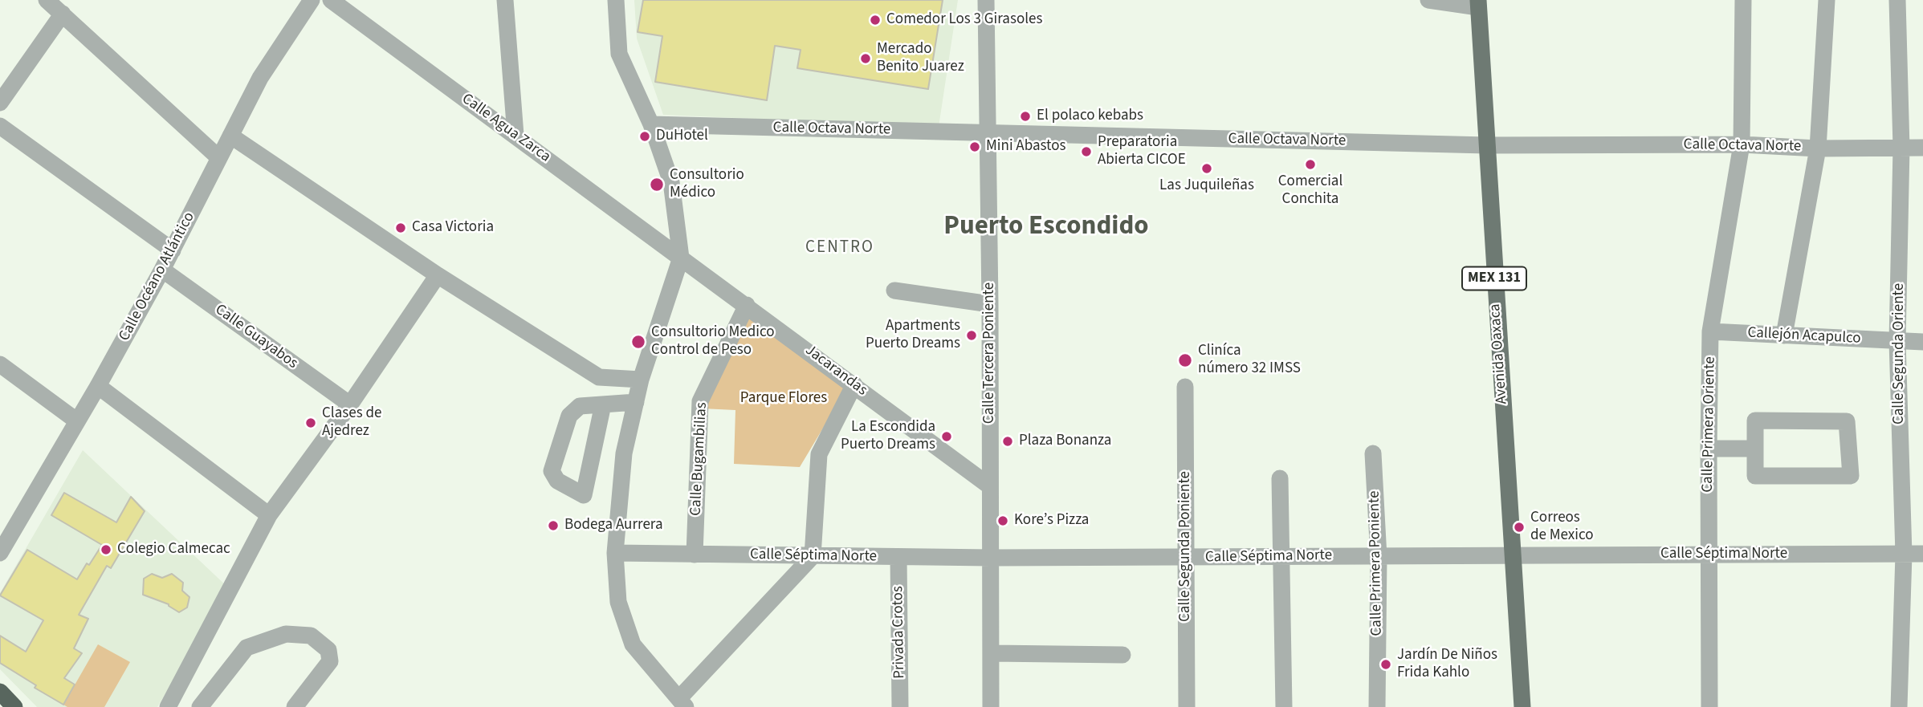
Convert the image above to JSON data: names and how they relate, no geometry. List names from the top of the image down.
{
  "streets": {
    "main road": ["MEX 131", "Avenida Oaxaca"],
    "street": [
      "Calle Agua Zarca",
      "Calle Octava Norte",
      "Calle Océano Atlántico",
      "Callejón Acapulco",
      "Calle Guayabos",
      "Calle Tercera Poniente",
      "Calle Segunda Oriente",
      "Jacarandas",
      "Calle Primera Oriente",
      "Calle Bugambilias",
      "Calle Segunda Poniente",
      "Calle Séptima Norte",
      "Calle Primera Poniente",
      "Privada Crotos"
    ]
  },
  "crossings": [
    ["Calle Agua Zarca", "Jacarandas"],
    ["Calle Octava Norte", "Calle Tercera Poniente"],
    ["Calle Octava Norte", "Avenida Oaxaca"],
    ["Calle Octava Norte", "Calle Segunda Oriente"],
    ["Calle Octava Norte", "Calle Primera Oriente"],
    ["Calle Océano Atlántico", "Calle Guayabos"],
    ["Callejón Acapulco", "Calle Segunda Oriente"],
    ["Callejón Acapulco", "Calle Primera Oriente"],
    ["Calle Tercera Poniente", "Jacarandas"],
    ["Calle Tercera Poniente", "Calle Séptima Norte"],
    ["Avenida Oaxaca", "Calle Séptima Norte"],
    ["Calle Segunda Oriente", "Calle Séptima Norte"],
    ["Jacarandas", "Calle Bugambilias"],
    ["Calle Primera Oriente", "Calle Séptima Norte"],
    ["Calle Bugambilias", "Calle Séptima Norte"],
    ["Calle Segunda Poniente", "Calle Séptima Norte"],
    ["Calle Séptima Norte", "Calle Primera Poniente"],
    ["Calle Séptima Norte", "Privada Crotos"]
  ],
  "districts": ["Puerto Escondido", "CENTRO"],
  "parks": ["Parque Flores"],
  "places": [
    "Comedor Los 3 Girasoles",
    "Mercado Benito Juarez",
    "El polaco kebabs",
    "DuHotel",
    "Mini Abastos",
    "Preparatoria Abierta CICOE",
    "Comercial Conchita",
    "Las Juquileñas",
    "Consultorio Médico",
    "Casa Victoria",
    "Apartments Puerto Dreams",
    "Consultorio Medico Control de Peso",
    "Cliníca número 32 IMSS",
    "Clases de Ajedrez",
    "La Escondida Puerto Dreams",
    "Plaza Bonanza",
    "Kore’s Pizza",
    "Bodega Aurrera",
    "Correos de Mexico",
    "Colegio Calmecac",
    "Jardín De Niños Frida Kahlo"
  ]
}
